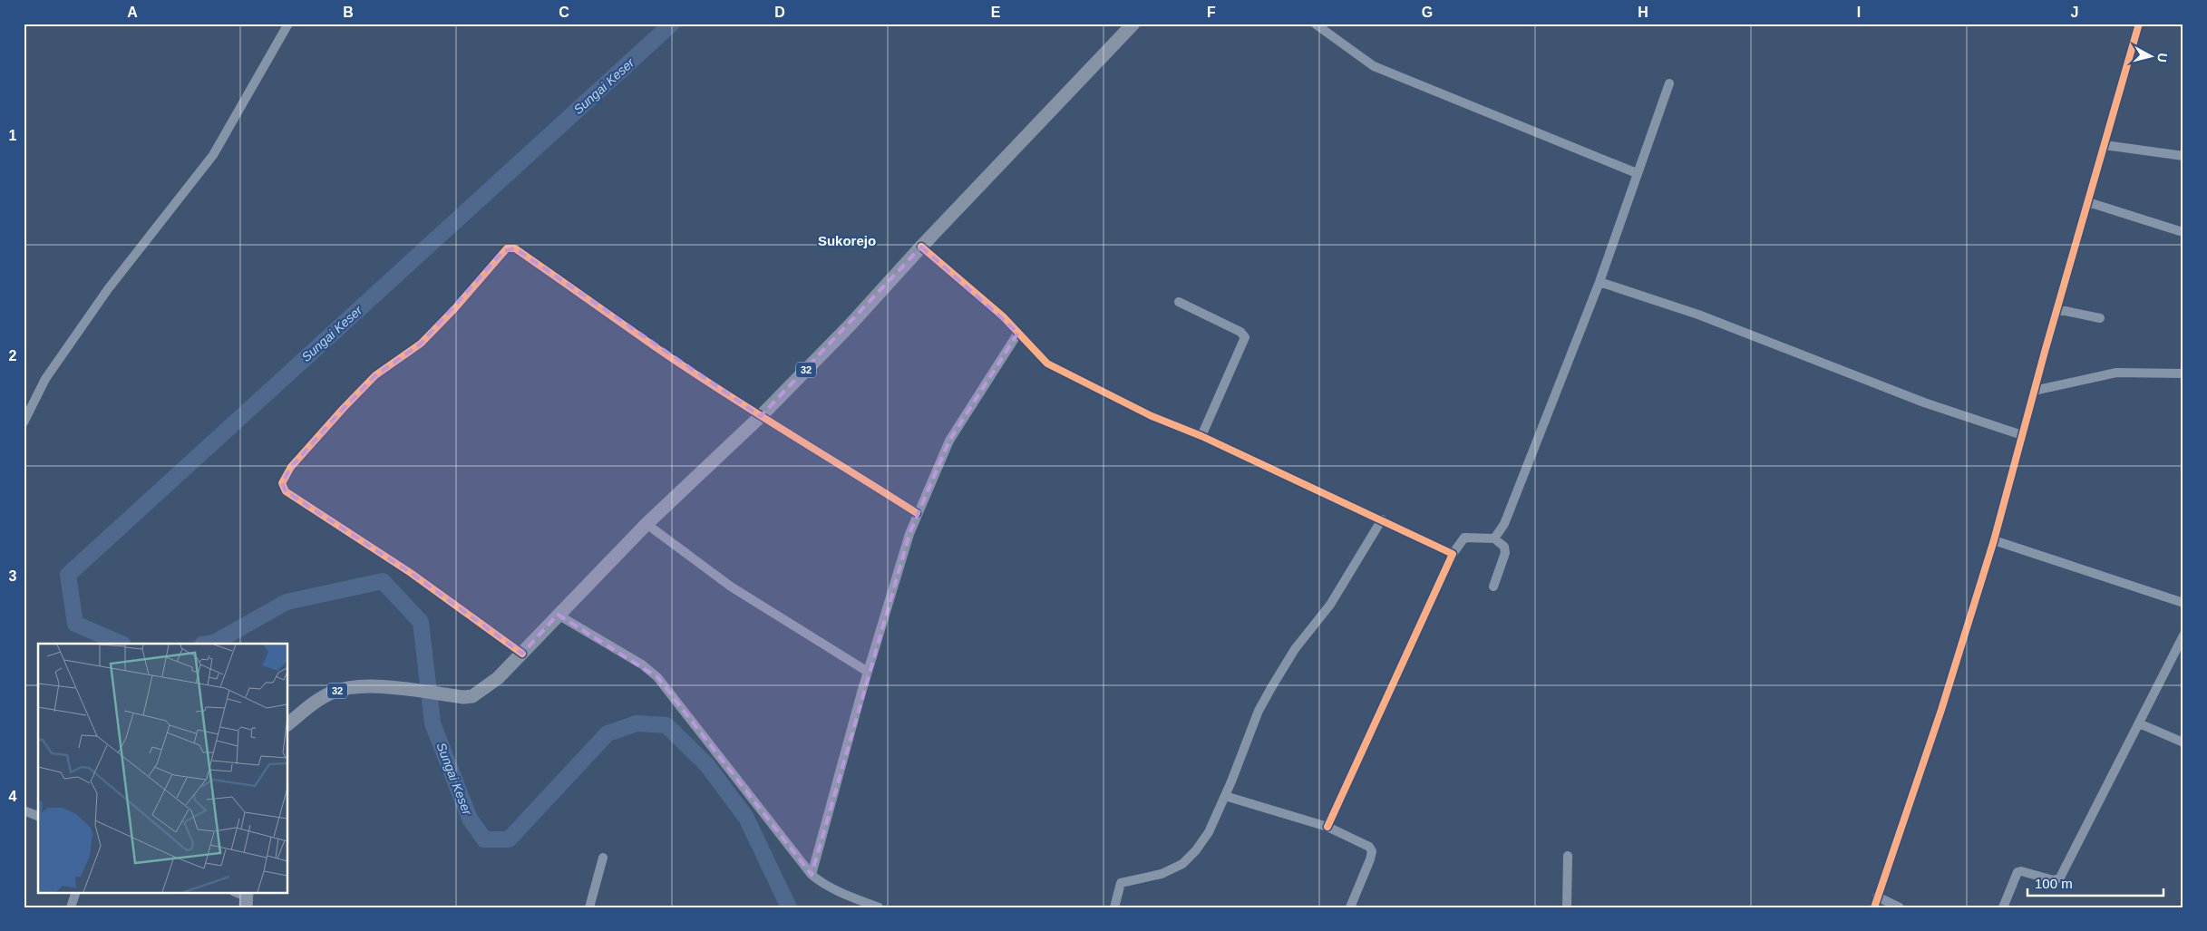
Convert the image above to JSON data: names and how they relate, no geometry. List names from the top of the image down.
{
  "streets": {
    "highway": ["32"]
  },
  "districts": ["Sukorejo"],
  "water": ["Sungai Keser"],
  "scale_bar": "100 m",
  "north": "right",
  "grid": {
    "columns": [
      "A",
      "B",
      "C",
      "D",
      "E",
      "F",
      "G",
      "H",
      "I",
      "J"
    ],
    "rows": [
      "1",
      "2",
      "3",
      "4"
    ]
  }
}
